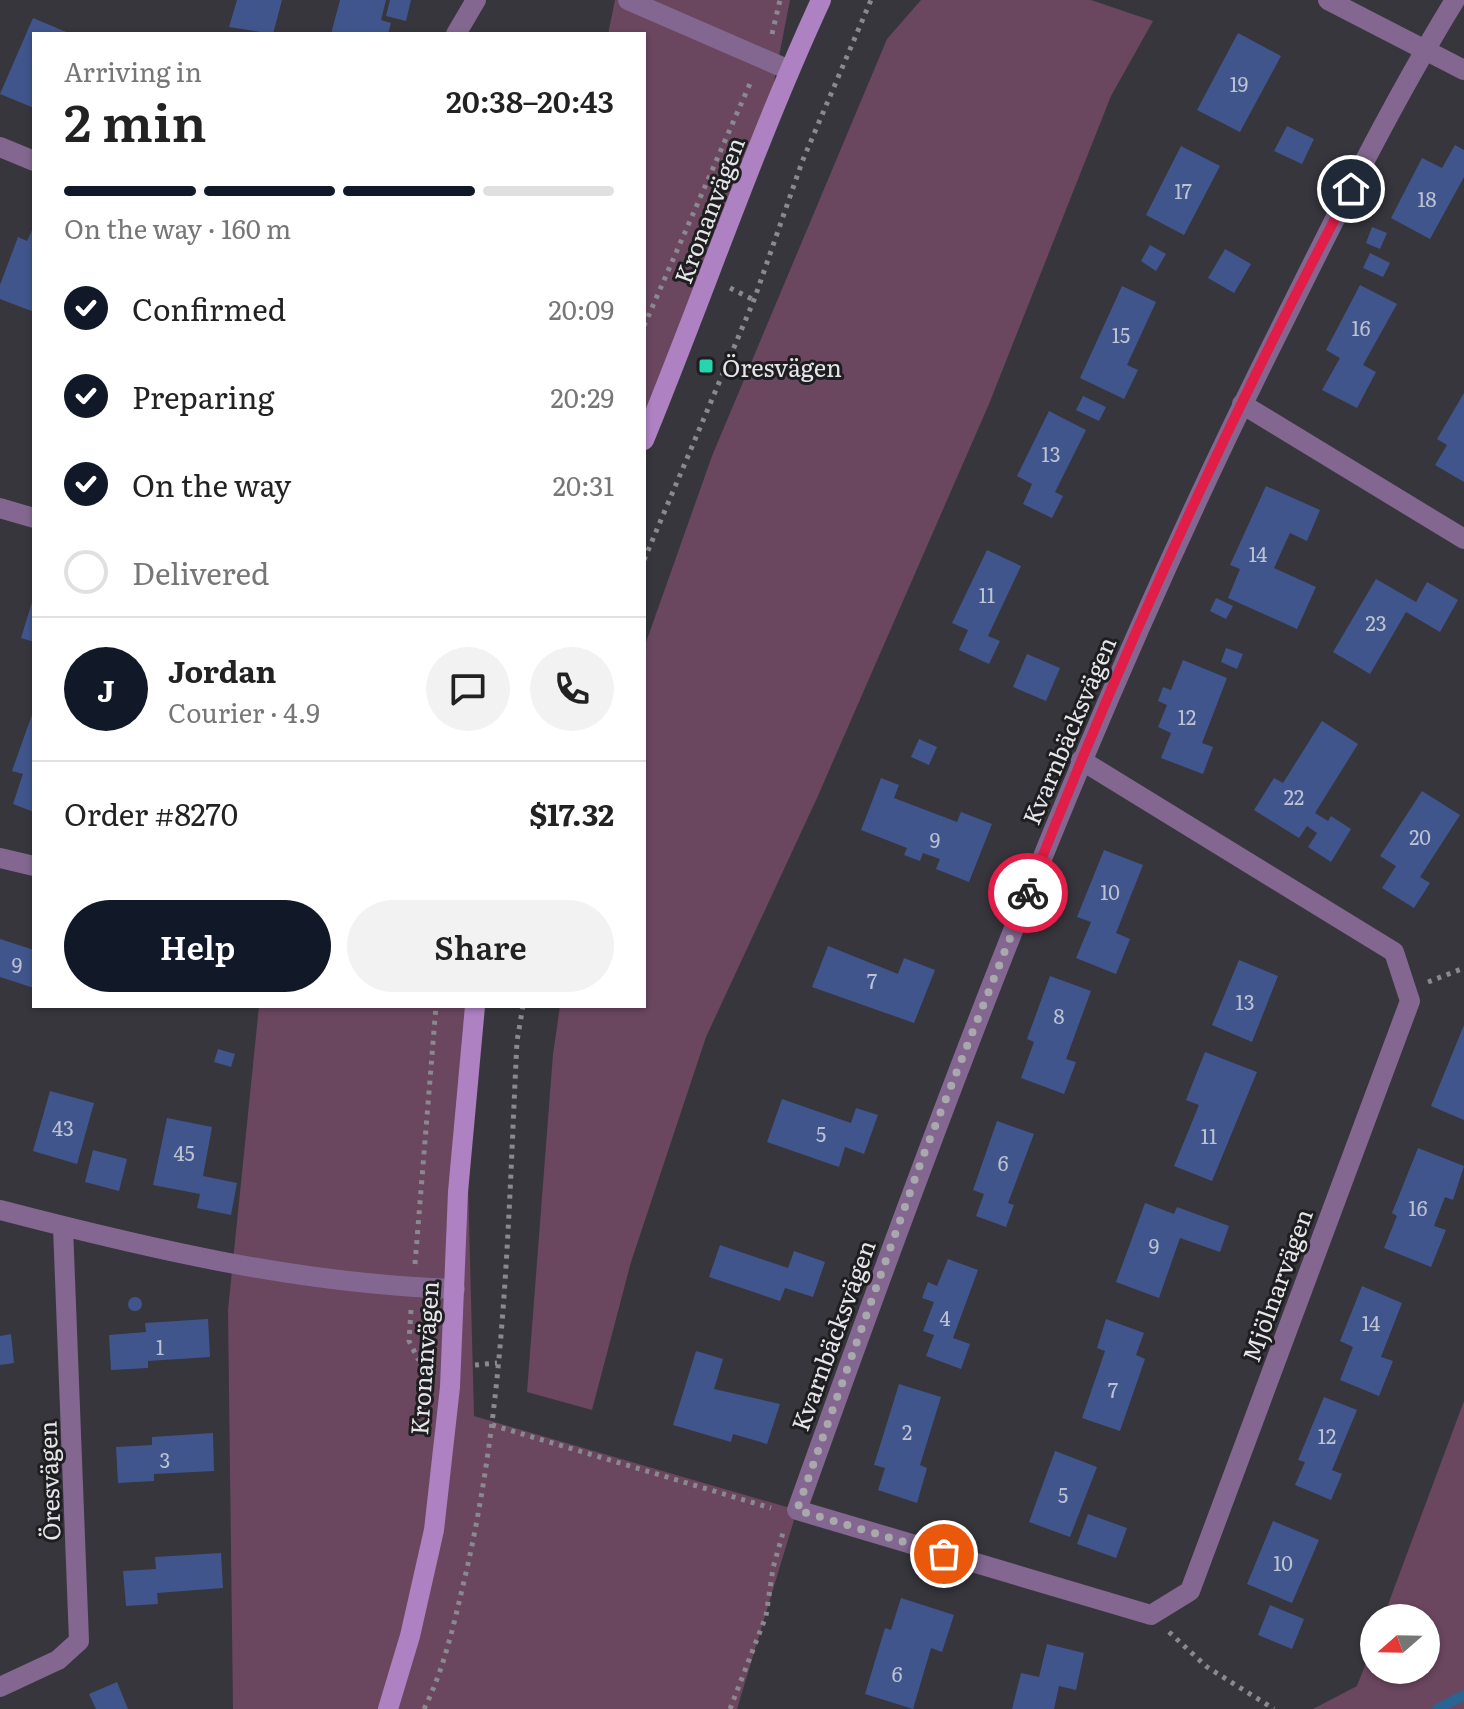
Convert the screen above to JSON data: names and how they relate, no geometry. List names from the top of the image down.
{
  "streets": {
    "street": [
      "Kronanvägen",
      "Kvarnbäcksvägen",
      "Mjölnarvägen",
      "Öresvägen"
    ]
  },
  "places": {
    "transit": ["Öresvägen"]
  },
  "house_numbers": [
    "19",
    "17",
    "18",
    "16",
    "15",
    "13",
    "14",
    "11",
    "23",
    "12",
    "22",
    "20",
    "9",
    "10",
    "9",
    "7",
    "13",
    "8",
    "43",
    "5",
    "11",
    "45",
    "6",
    "16",
    "9",
    "4",
    "14",
    "1",
    "7",
    "2",
    "12",
    "3",
    "5",
    "10",
    "6"
  ],
  "north": "left",
  "page": {
    "heading": ["2 min", "Arriving in", "20:38–20:43"],
    "panel": [
      "Jordan",
      "Courier · 4.9",
      "Order #8270",
      "$17.32"
    ],
    "bar": "On the way · 160 m",
    "list": [
      ["Confirmed", "20:09"],
      ["Preparing", "20:29"],
      ["On the way", "20:31"],
      "Delivered"
    ],
    "round": "J",
    "buttons": ["Help", "Share"]
  }
}
